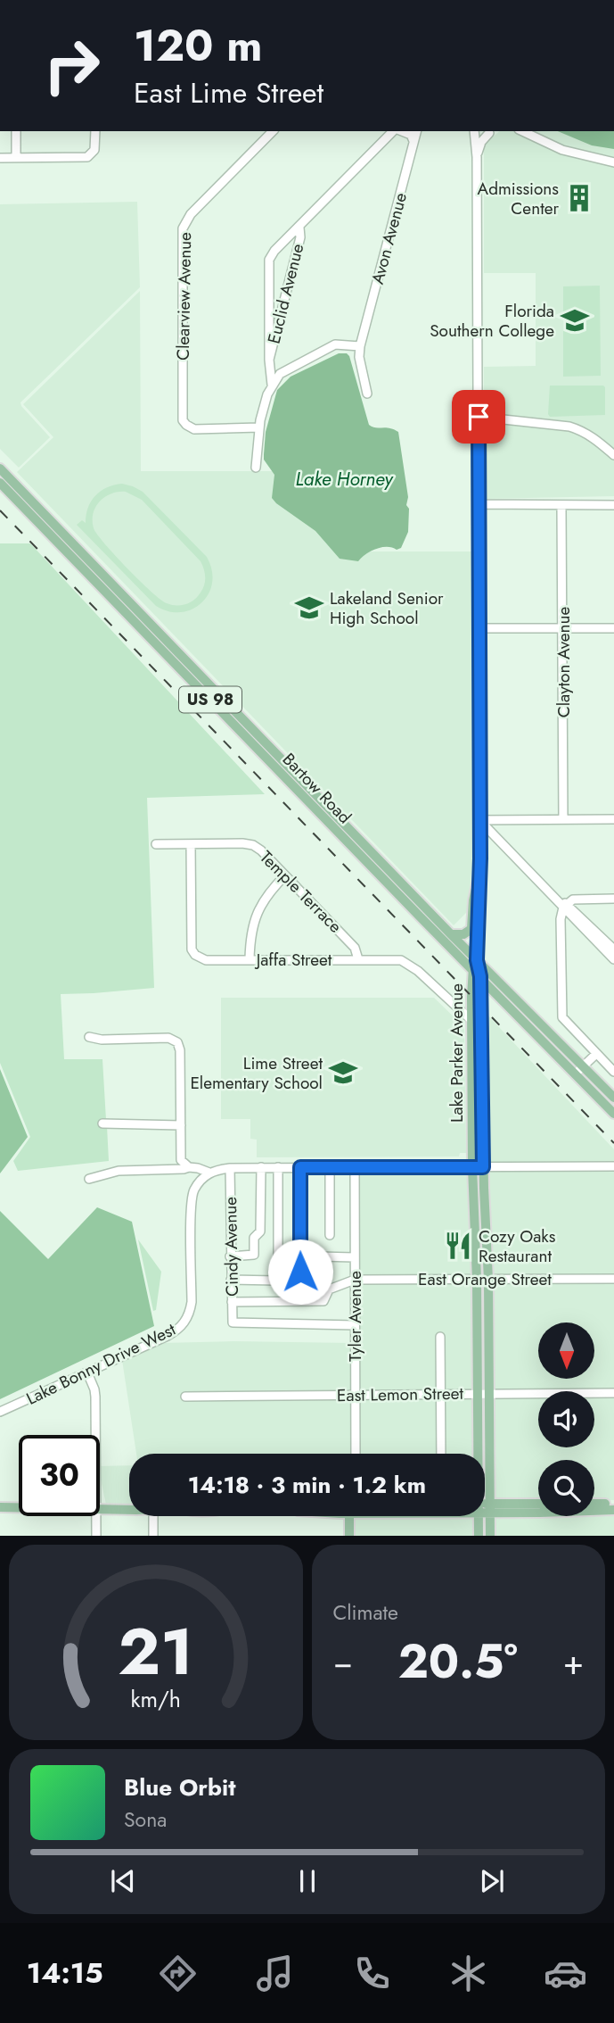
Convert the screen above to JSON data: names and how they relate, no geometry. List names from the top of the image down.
{
  "streets": {
    "main road": ["US 98", "Bartow Road", "Lake Parker Avenue"],
    "street": [
      "Avon Avenue",
      "Euclid Avenue",
      "Clearview Avenue",
      "Clayton Avenue",
      "Temple Terrace",
      "Jaffa Street",
      "Cindy Avenue",
      "East Orange Street",
      "Tyler Avenue",
      "Lake Bonny Drive West",
      "East Lemon Street"
    ]
  },
  "crossings": [
    ["Bartow Road", "Lake Parker Avenue"],
    ["Temple Terrace", "Jaffa Street"],
    ["Jaffa Street", "Lake Parker Avenue"],
    ["Lake Parker Avenue", "East Orange Street"],
    ["Lake Parker Avenue", "East Lemon Street"],
    ["Cindy Avenue", "Tyler Avenue"],
    ["East Orange Street", "Tyler Avenue"],
    ["Tyler Avenue", "East Lemon Street"]
  ],
  "water": ["Lake Horney"],
  "places": {
    "building": ["Admissions Center"],
    "school or university": ["Florida Southern College", "Lakeland Senior High School", "Lime Street Elementary School"],
    "restaurant": ["Cozy Oaks Restaurant"]
  },
  "north": "bottom",
  "page": {
    "turn": ["120 m", "East Lime Street"],
    "limit": "30",
    "trip": "14:18 · 3 min · 1.2 km",
    "tile": "Climate",
    "heat": ["−", "20.5°", "+"],
    "song": ["Blue Orbit", "Sona"],
    "tabs": "14:15",
    "gauge": ["21", "km/h"]
  }
}
